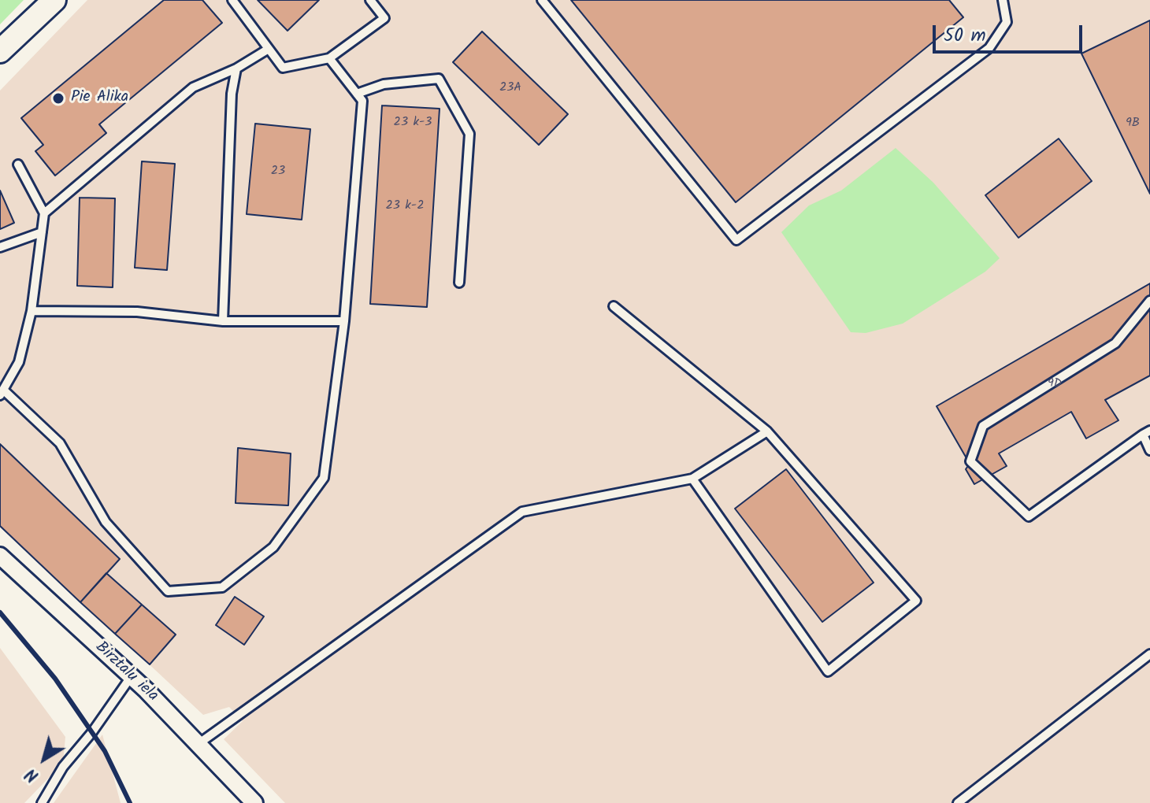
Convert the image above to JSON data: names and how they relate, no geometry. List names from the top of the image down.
{
  "streets": {
    "street": ["Birztalu iela"]
  },
  "places": ["Pie Alika"],
  "house_numbers": [
    "23A",
    "23 k-3",
    "9B",
    "23",
    "23 k-2",
    "9D"
  ],
  "scale_bar": "50 m",
  "north": "bottom left"
}
